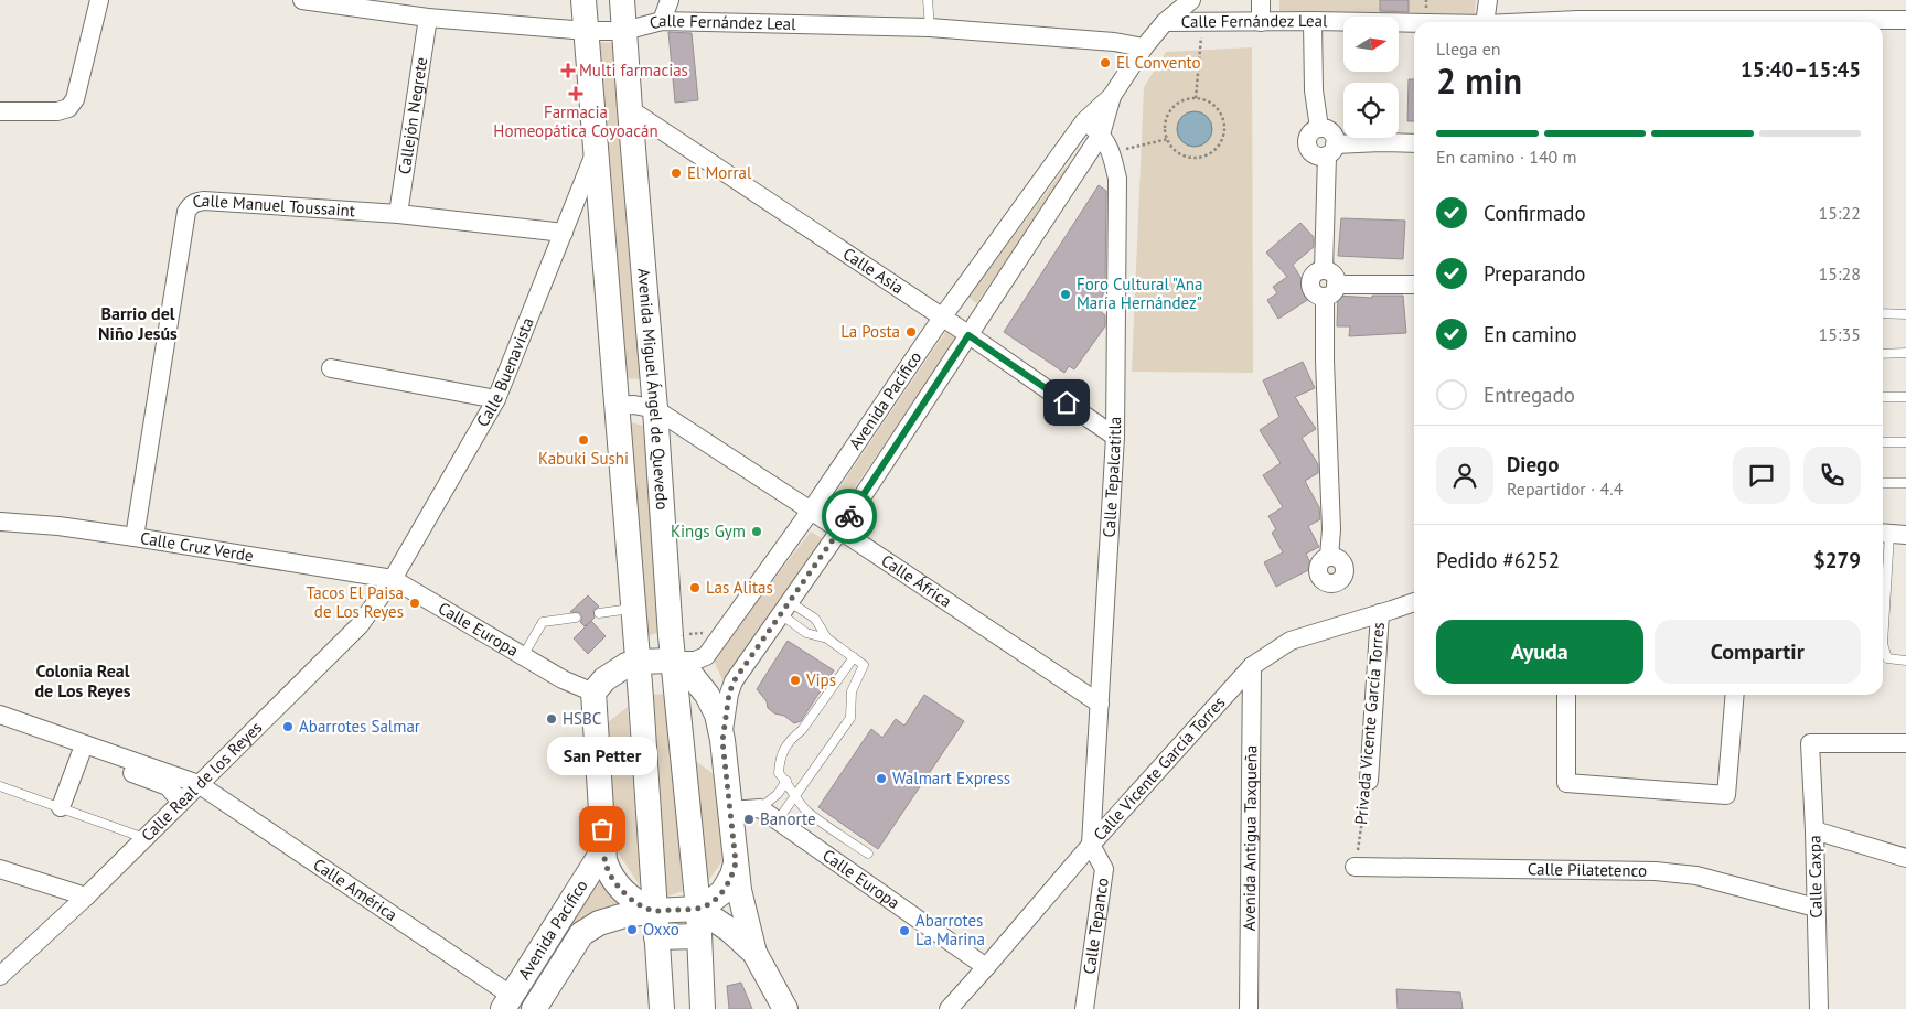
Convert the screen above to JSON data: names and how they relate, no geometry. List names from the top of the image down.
{
  "streets": {
    "main road": ["Avenida Miguel Ángel de Quevedo", "Avenida Pacífico"],
    "street": [
      "Calle Fernández Leal",
      "Callejón Negrete",
      "Calle Manuel Toussaint",
      "Calle Asia",
      "Calle Buenavista",
      "Calle Tepalcatitla",
      "Calle Cruz Verde",
      "Calle África",
      "Calle Europa",
      "Privada Vicente García Torres",
      "Calle Vicente García Torres",
      "Calle Real de los Reyes",
      "Avenida Antigua Taxqueña",
      "Calle Pilatetenco",
      "Calle Caxpa",
      "Calle América",
      "Calle Tepanco"
    ]
  },
  "crossings": [
    ["Calle Fernández Leal", "Callejón Negrete"],
    ["Calle Fernández Leal", "Avenida Miguel Ángel de Quevedo"],
    ["Calle Fernández Leal", "Avenida Pacífico"],
    ["Callejón Negrete", "Calle Manuel Toussaint"],
    ["Calle Manuel Toussaint", "Calle Buenavista"],
    ["Calle Manuel Toussaint", "Calle Cruz Verde"],
    ["Calle Asia", "Avenida Miguel Ángel de Quevedo"],
    ["Calle Asia", "Avenida Pacífico"],
    ["Calle Asia", "Calle Tepalcatitla"],
    ["Calle Buenavista", "Calle Cruz Verde"],
    ["Calle Buenavista", "Calle Europa"],
    ["Calle Buenavista", "Calle Real de los Reyes"],
    ["Avenida Miguel Ángel de Quevedo", "Avenida Pacífico"],
    ["Avenida Miguel Ángel de Quevedo", "Calle África"],
    ["Avenida Pacífico", "Calle Tepalcatitla"],
    ["Avenida Pacífico", "Calle África"],
    ["Avenida Pacífico", "Calle América"],
    ["Calle Tepalcatitla", "Calle África"],
    ["Calle Tepalcatitla", "Calle Vicente García Torres"],
    ["Calle Tepalcatitla", "Calle Tepanco"],
    ["Calle Cruz Verde", "Calle Europa"],
    ["Calle Cruz Verde", "Calle Real de los Reyes"],
    ["Calle Europa", "Calle Vicente García Torres"],
    ["Calle Europa", "Calle Real de los Reyes"],
    ["Privada Vicente García Torres", "Calle Vicente García Torres"],
    ["Privada Vicente García Torres", "Calle Pilatetenco"],
    ["Calle Vicente García Torres", "Avenida Antigua Taxqueña"],
    ["Calle Vicente García Torres", "Calle Tepanco"],
    ["Calle Real de los Reyes", "Calle América"],
    ["Calle Pilatetenco", "Calle Caxpa"]
  ],
  "districts": ["Barrio del Niño Jesús", "Colonia Real de Los Reyes"],
  "places": {
    "other": [
      "El Convento",
      "El Morral",
      "Foro Cultural \"Ana María Hernández\"",
      "La Posta",
      "Kabuki Sushi",
      "Kings Gym",
      "Las Alitas",
      "Tacos El Paisa de Los Reyes",
      "Vips",
      "HSBC",
      "Abarrotes Salmar",
      "Walmart Express",
      "Banorte",
      "San Petter",
      "Oxxo",
      "Abarrotes La Marina"
    ],
    "health": ["Multi farmacias", "Farmacia Homeopática Coyoacán"]
  },
  "north": "right",
  "page": {
    "heading": ["2 min", "Llega en", "15:40–15:45"],
    "panel": [
      "Diego",
      "Repartidor · 4.4",
      "Pedido #6252",
      "$279"
    ],
    "bar": "En camino · 140 m",
    "list": [
      ["Confirmado", "15:22"],
      ["Preparando", "15:28"],
      ["En camino", "15:35"],
      "Entregado"
    ],
    "buttons": ["Ayuda", "Compartir"],
    "bubble": "San Petter"
  }
}
